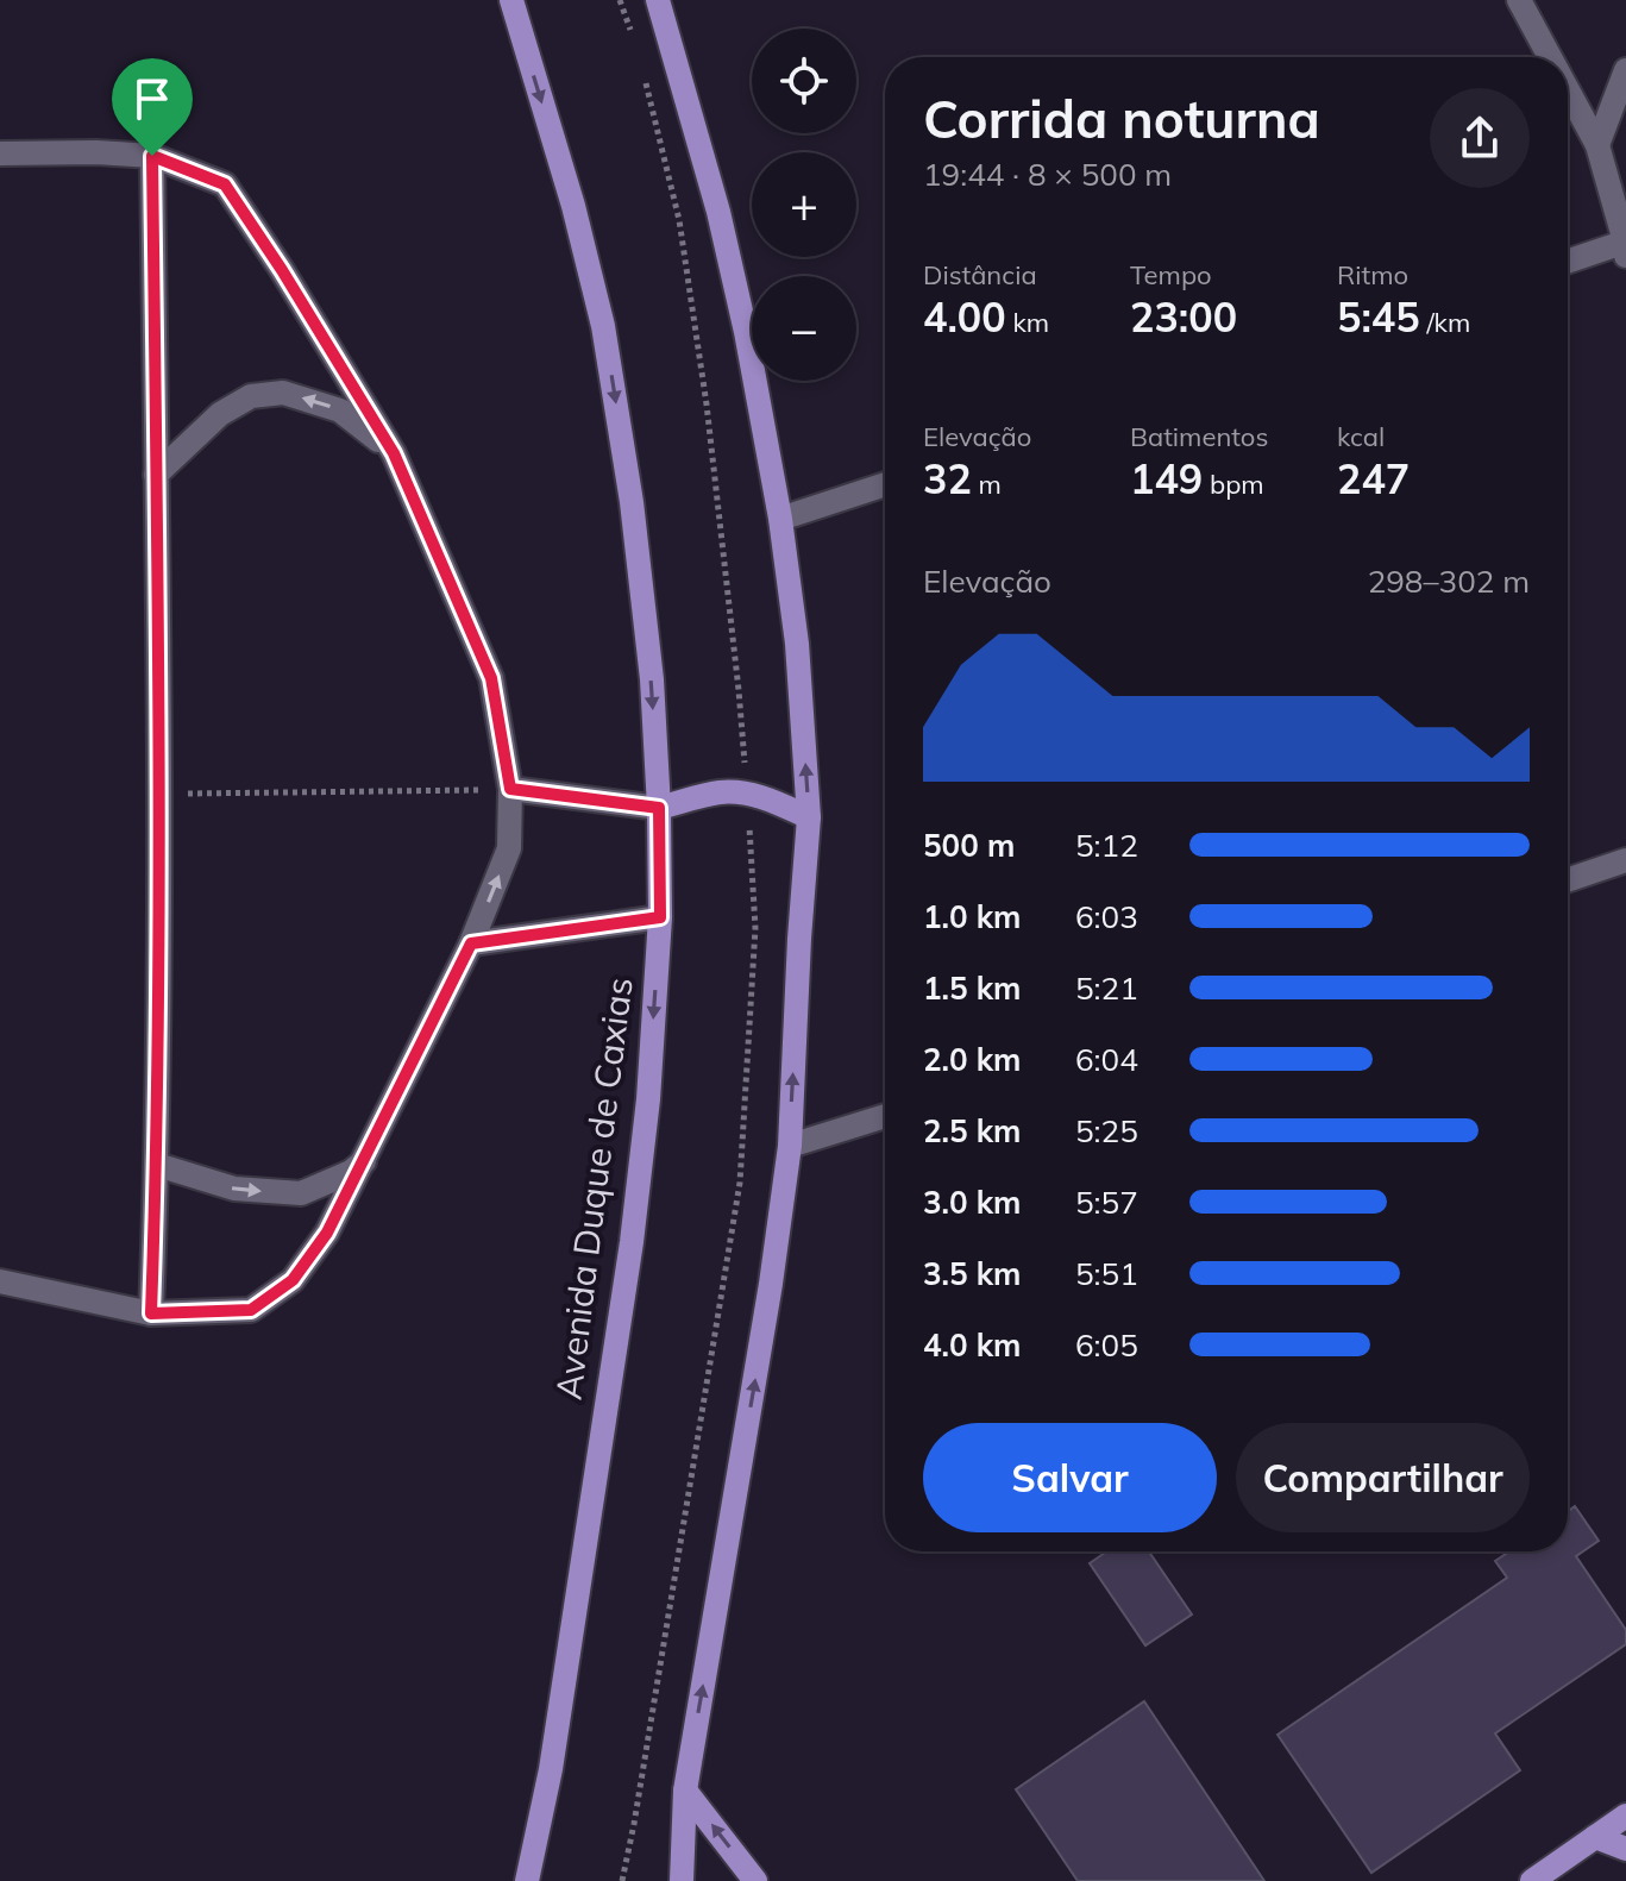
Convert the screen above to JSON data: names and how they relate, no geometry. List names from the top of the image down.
{
  "streets": {
    "main road": ["Avenida Duque de Caxias"]
  },
  "page": {
    "map_buttons": ["+", "−"],
    "heading": ["Corrida noturna", "19:44 · 8 × 500 m"],
    "stats": [
      ["Distância", "4.00 km"],
      ["Tempo", "23:00"],
      ["Ritmo", "5:45 /km"],
      ["Elevação", "32 m"],
      ["Batimentos", "149 bpm"],
      ["kcal", "247"]
    ],
    "chart": ["Elevação", "298–302 m"],
    "list": [
      {
        "name": "500 m",
        "note": "5:12"
      },
      {
        "name": "1.0 km",
        "note": "6:03"
      },
      {
        "name": "1.5 km",
        "note": "5:21"
      },
      {
        "name": "2.0 km",
        "note": "6:04"
      },
      {
        "name": "2.5 km",
        "note": "5:25"
      },
      {
        "name": "3.0 km",
        "note": "5:57"
      },
      {
        "name": "3.5 km",
        "note": "5:51"
      },
      {
        "name": "4.0 km",
        "note": "6:05"
      }
    ],
    "buttons": ["Salvar", "Compartilhar"]
  }
}
